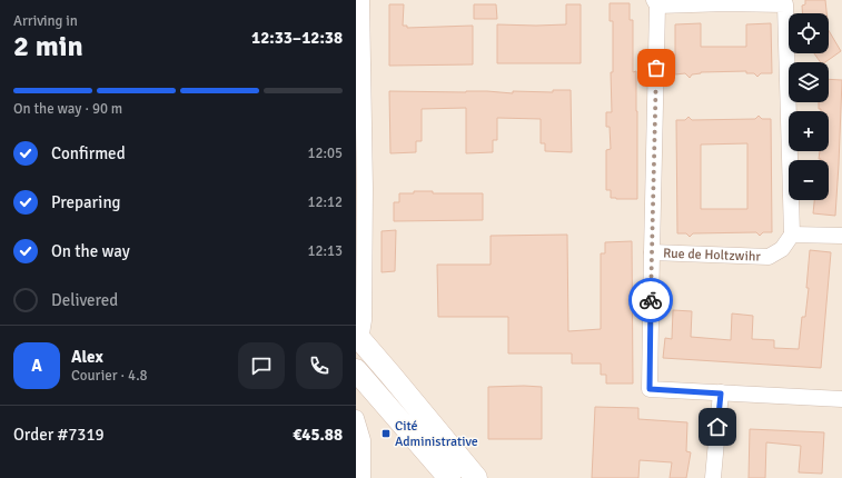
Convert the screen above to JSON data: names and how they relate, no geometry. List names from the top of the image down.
{
  "streets": {
    "street": ["Rue de Holtzwihr"]
  },
  "places": {
    "transit": ["Cité Administrative"]
  },
  "page": {
    "heading": ["2 min", "Arriving in", "12:33–12:38"],
    "panel": [
      "Alex",
      "Courier · 4.8",
      "Order #7319",
      "€45.88"
    ],
    "map_buttons": ["+", "−"],
    "bar": "On the way · 90 m",
    "list": [
      ["Confirmed", "12:05"],
      ["Preparing", "12:12"],
      ["On the way", "12:13"],
      "Delivered"
    ],
    "round": "A"
  }
}
